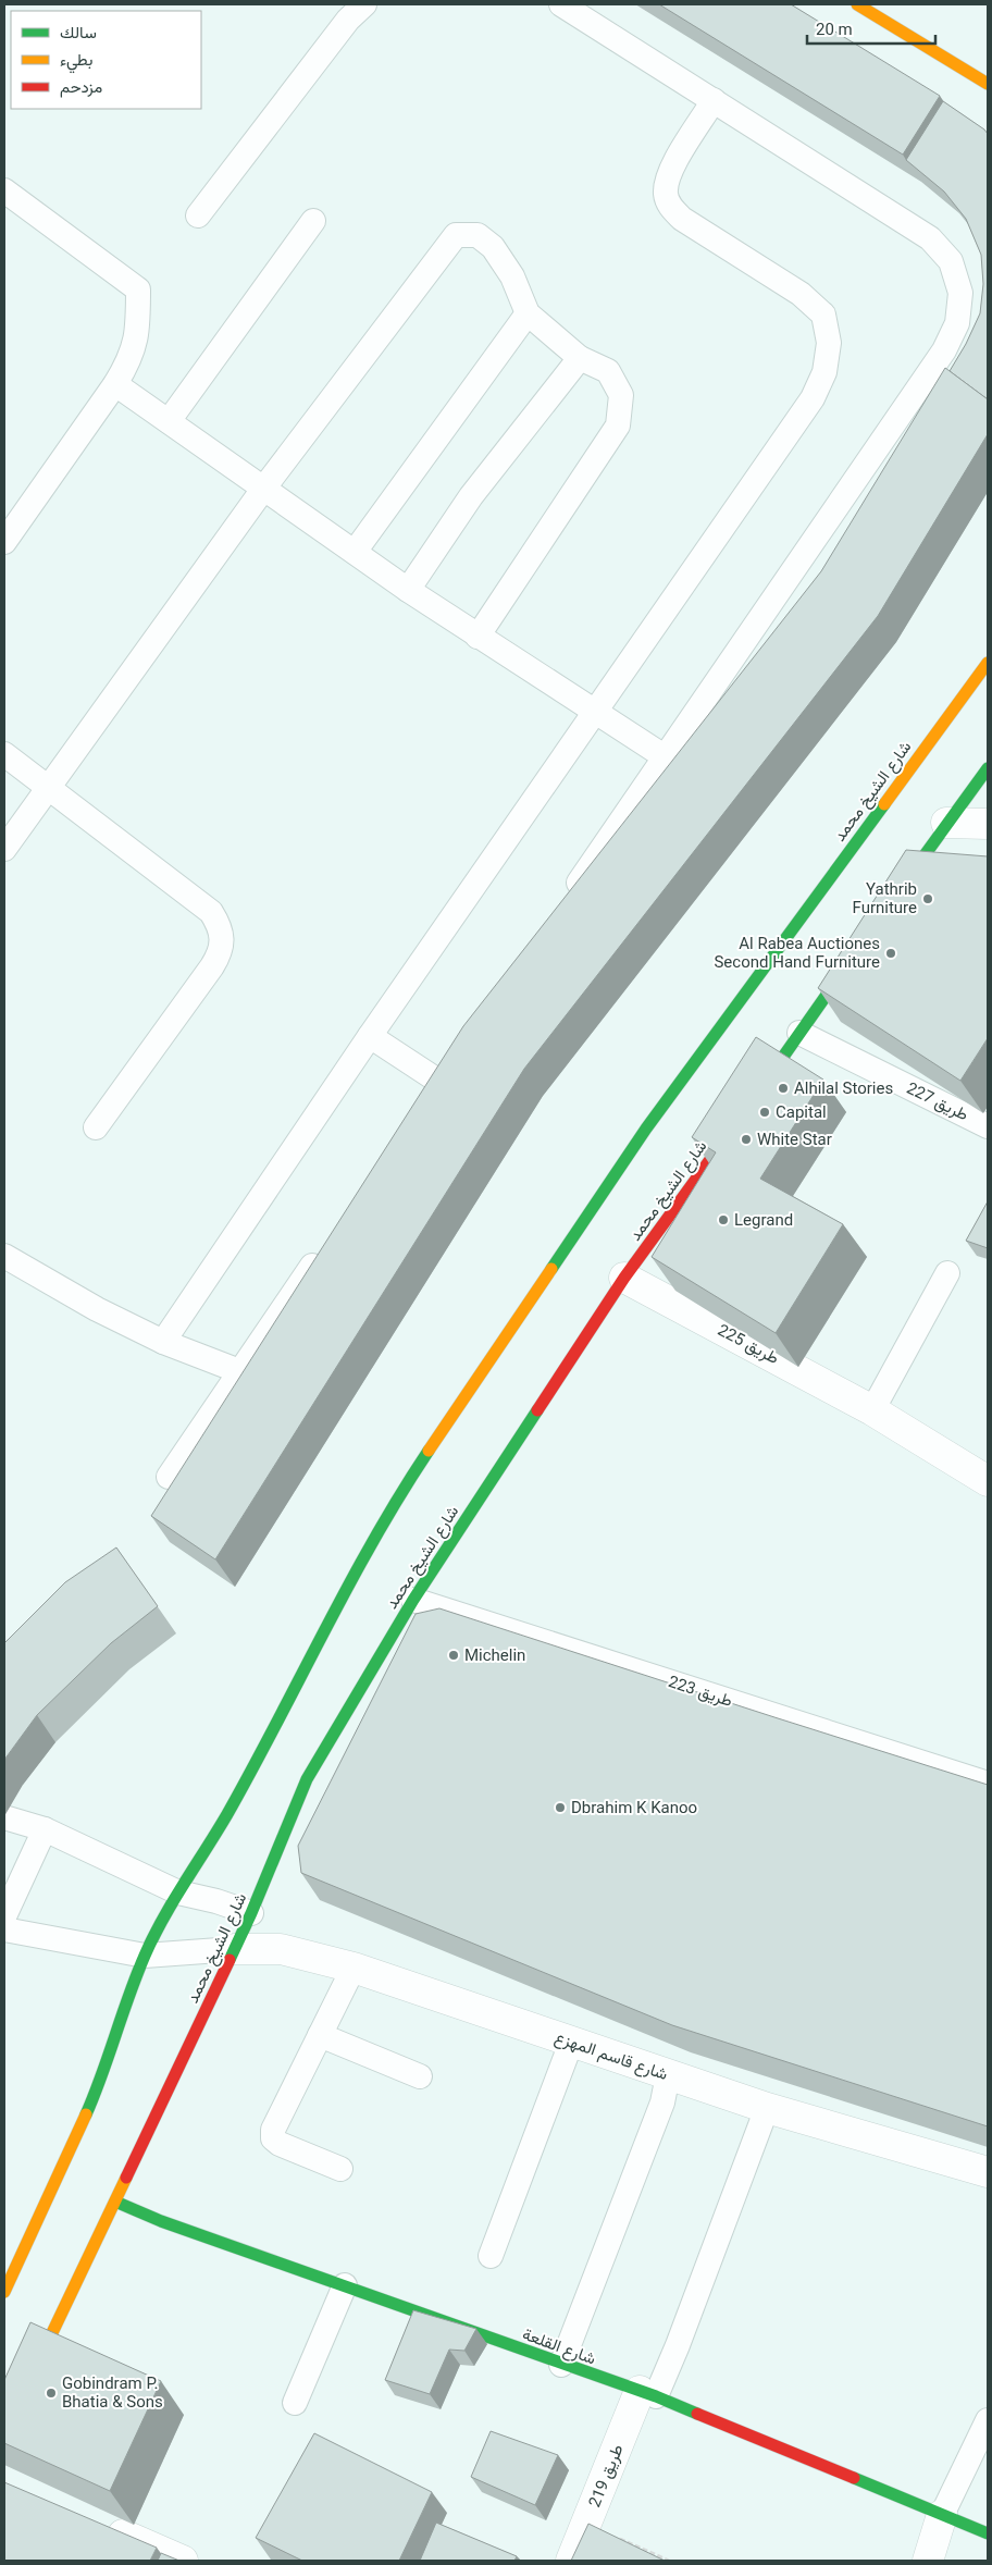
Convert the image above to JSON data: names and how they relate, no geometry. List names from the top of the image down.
{
  "streets": {
    "main road": ["شارع الشيخ محمد", "شارع القلعة"],
    "street": ["طريق 225", "شارع قاسم المهزع", "طريق 219"],
    "lane": ["طريق 227", "طريق 223"]
  },
  "crossings": [
    ["شارع الشيخ محمد", "طريق 225"],
    ["شارع الشيخ محمد", "طريق 223"],
    ["شارع الشيخ محمد", "شارع قاسم المهزع"],
    ["شارع الشيخ محمد", "شارع القلعة"],
    ["شارع القلعة", "طريق 219"]
  ],
  "places": [
    "Yathrib Furniture",
    "Al Rabea Auctiones Second Hand Furniture",
    "Alhilal Stories",
    "Capital",
    "White Star",
    "Legrand",
    "Michelin",
    "Dbrahim K Kanoo",
    "Gobindram P. Bhatia & Sons"
  ],
  "legend": ["سالك", "بطيء", "مزدحم"],
  "scale_bar": "20 m"
}
